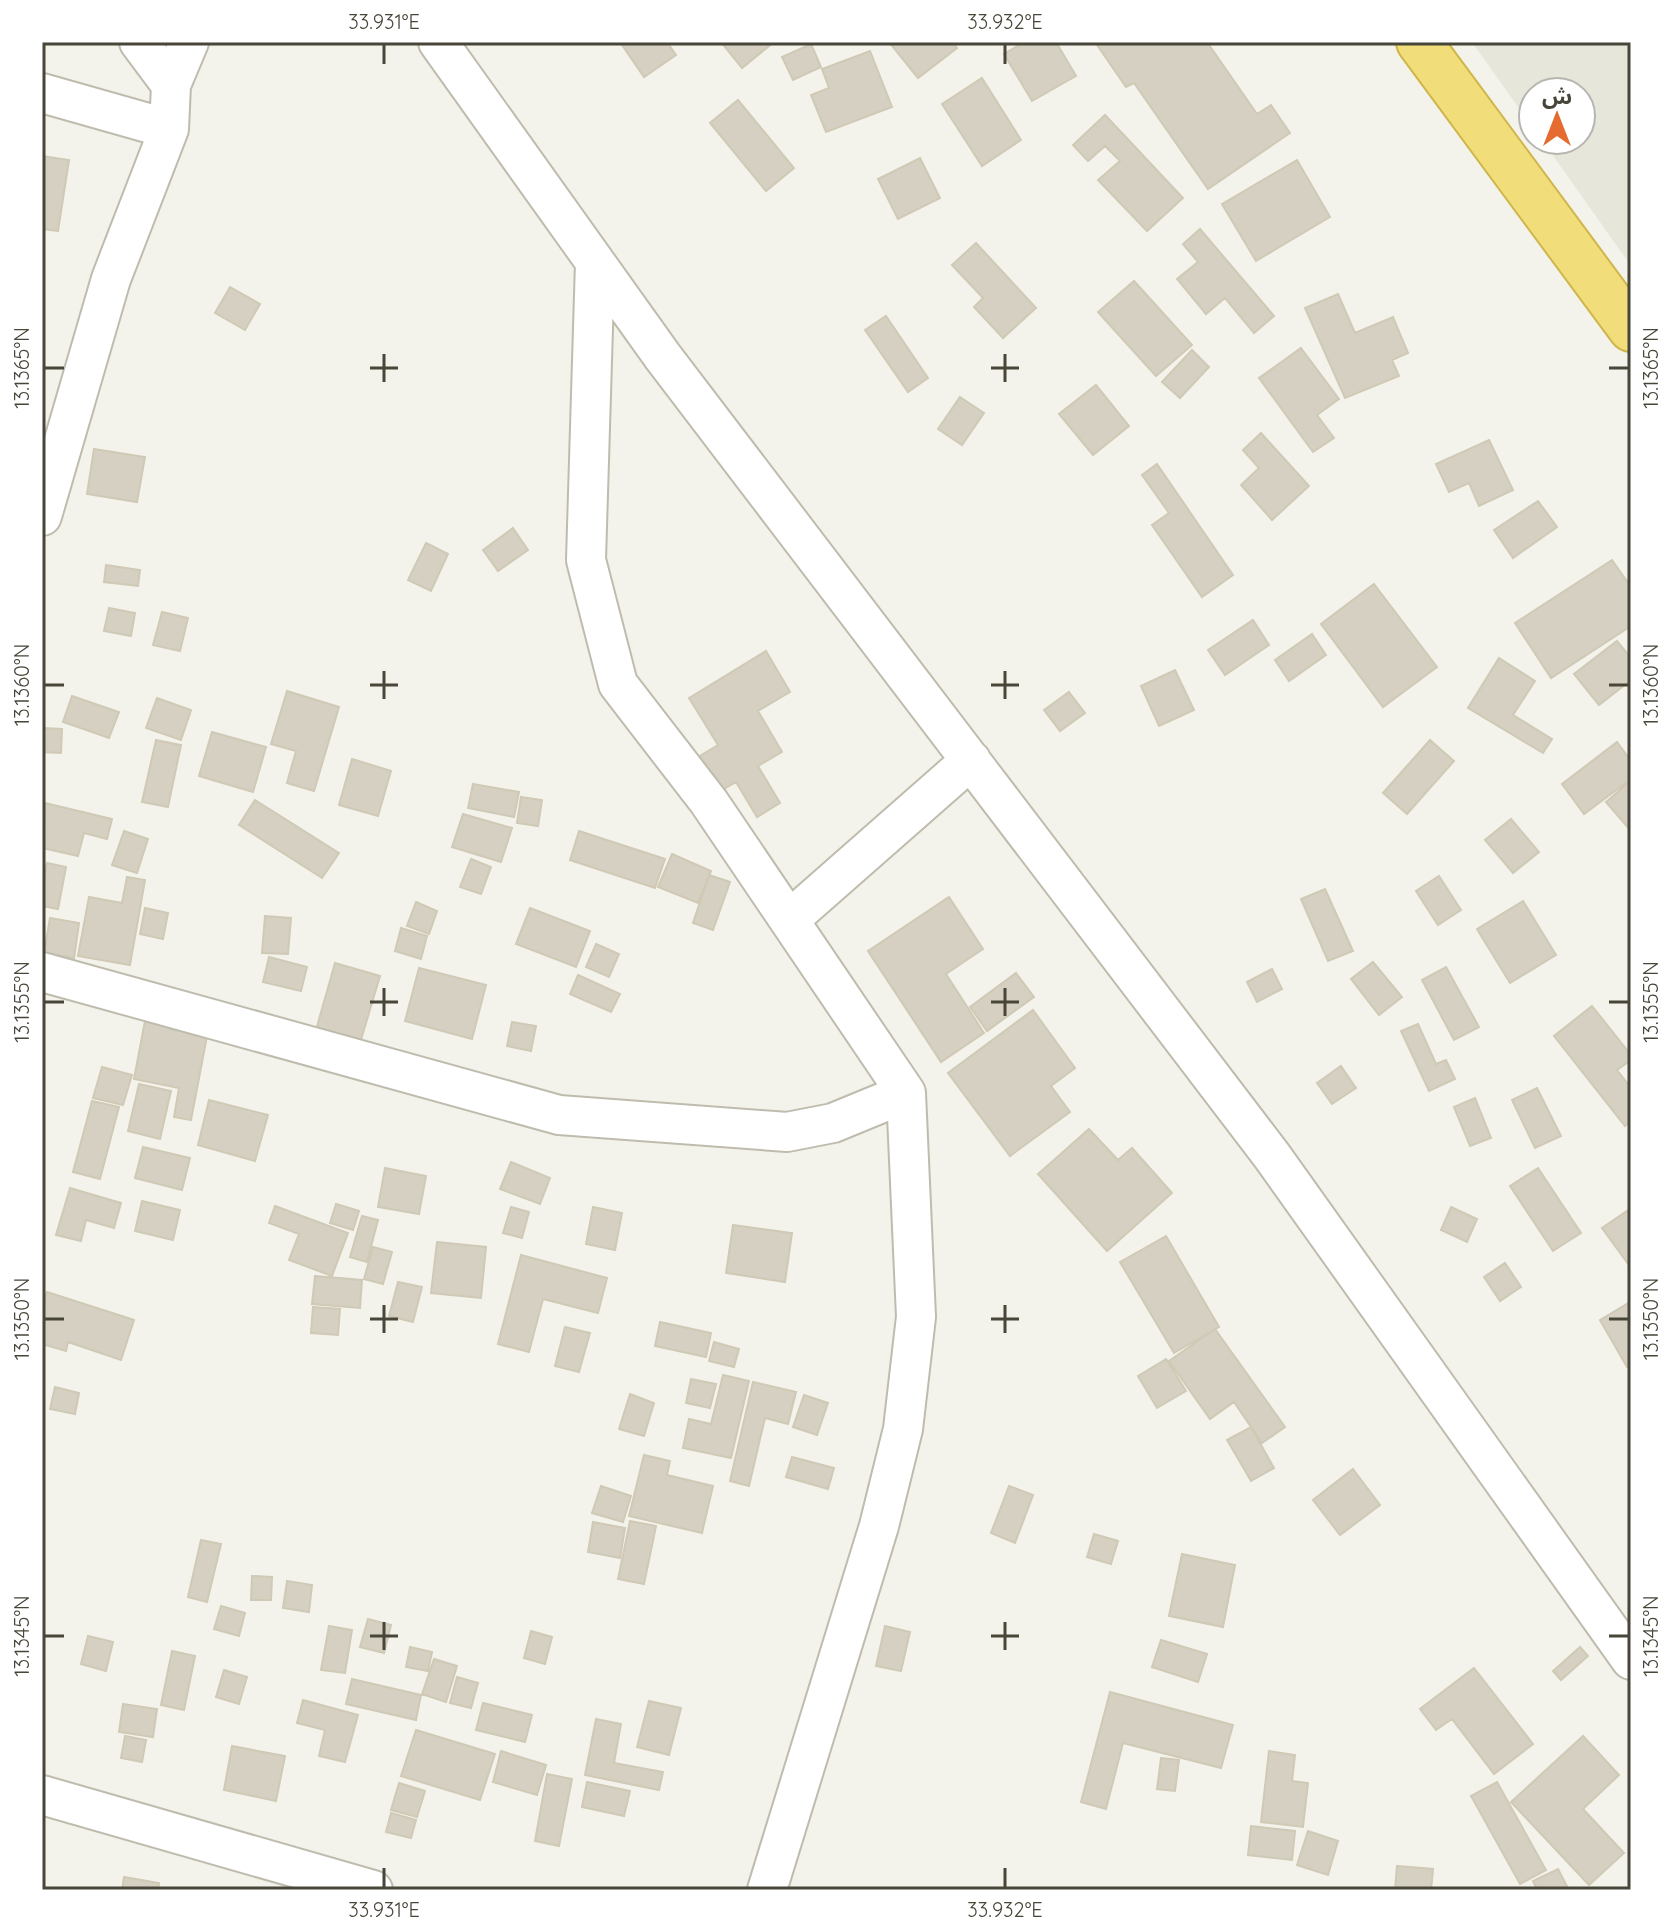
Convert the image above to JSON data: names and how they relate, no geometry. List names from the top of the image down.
{
  "north": "top",
  "coordinates": [
    "33.931°E",
    "33.932°E",
    "13.1365°N",
    "13.1360°N",
    "13.1355°N",
    "13.1350°N",
    "13.1345°N"
  ]
}
